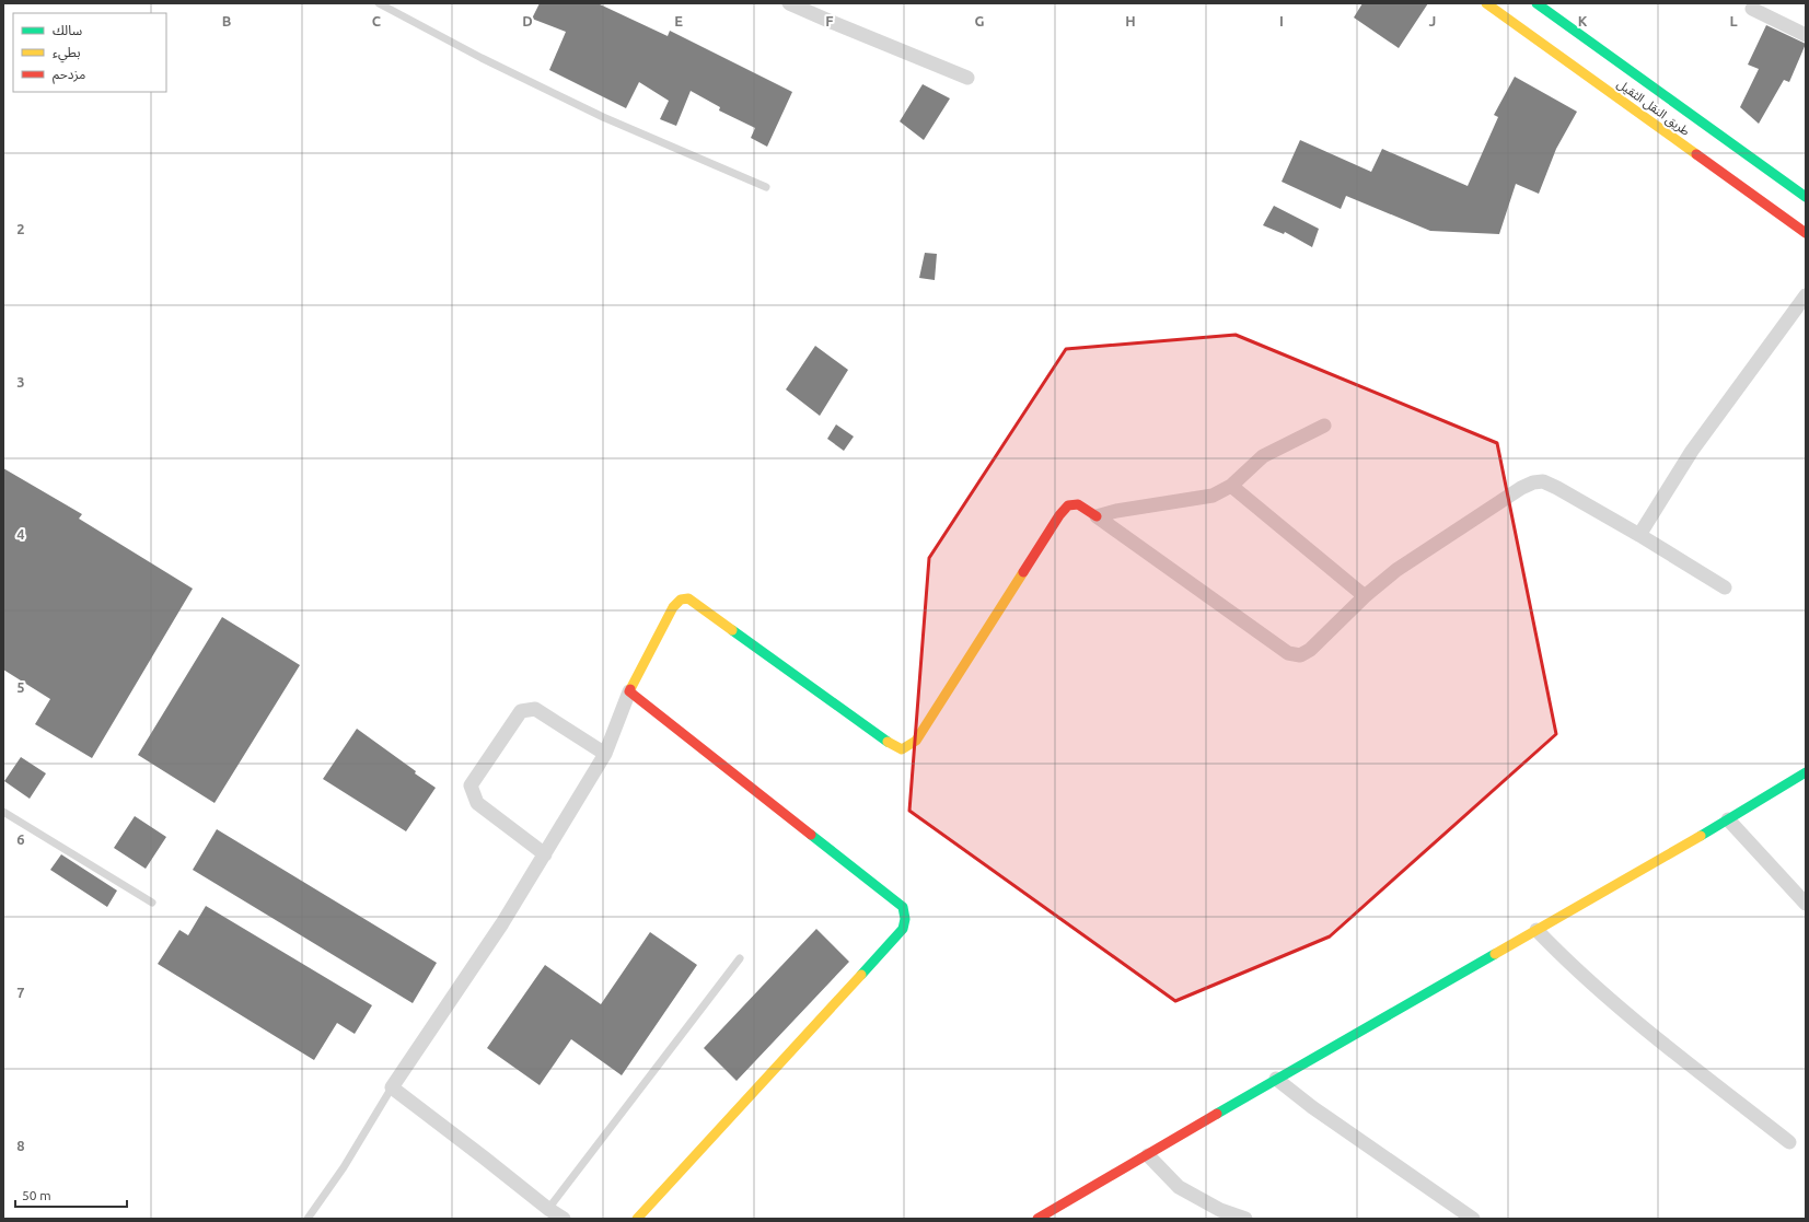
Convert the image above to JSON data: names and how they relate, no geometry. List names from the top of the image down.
{
  "streets": {
    "main road": ["طريق النقل الثقيل"]
  },
  "legend": ["سالك", "بطيء", "مزدحم"],
  "scale_bar": "50 m",
  "grid": {
    "columns": [
      "B",
      "C",
      "D",
      "E",
      "F",
      "G",
      "H",
      "I",
      "J",
      "K",
      "L"
    ],
    "rows": [
      "2",
      "3",
      "4",
      "5",
      "6",
      "7",
      "8"
    ]
  }
}
